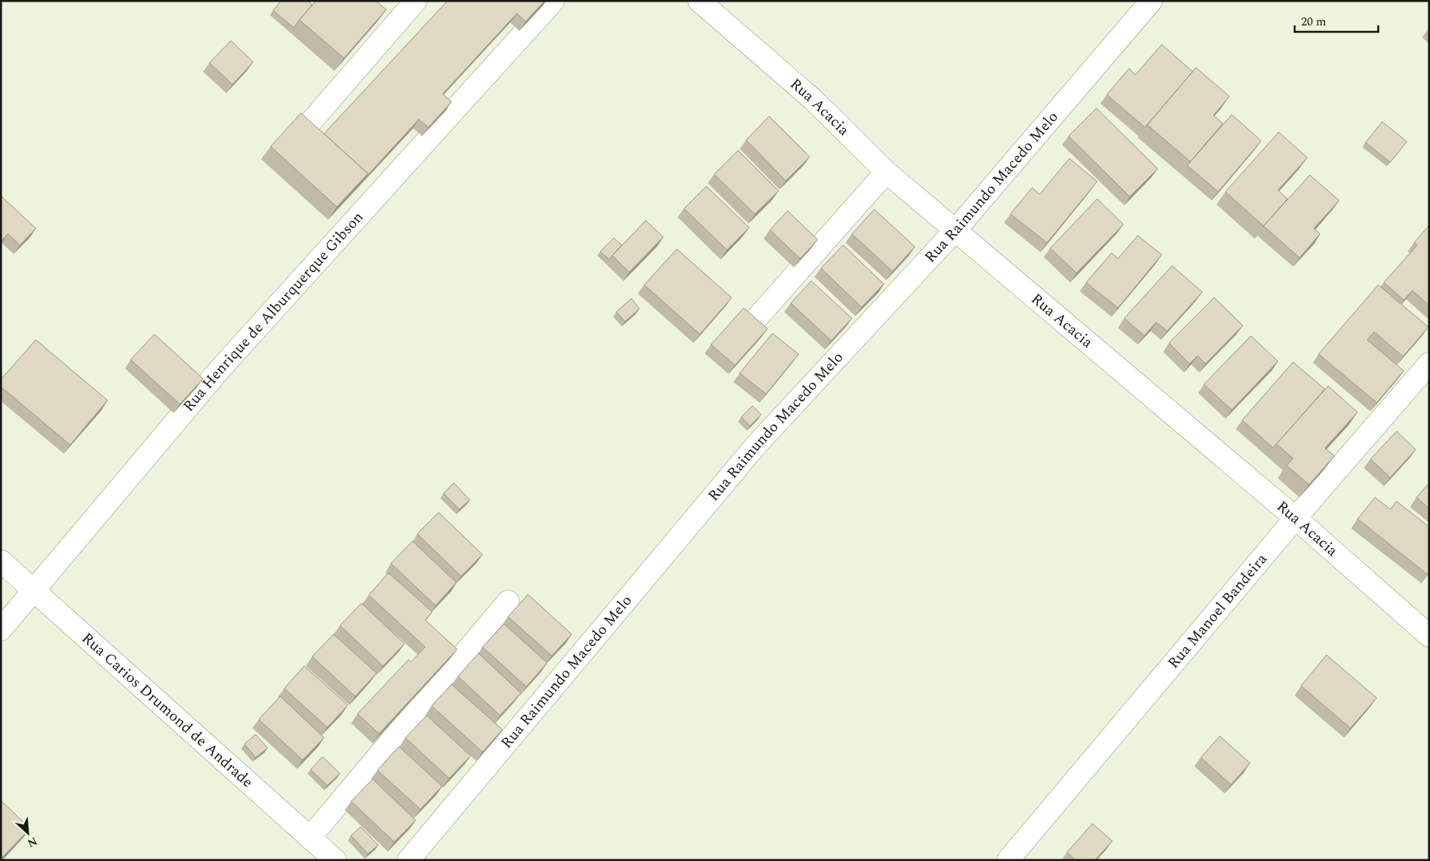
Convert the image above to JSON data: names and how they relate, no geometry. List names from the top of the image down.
{
  "streets": {
    "street": [
      "Rua Acacia",
      "Rua Raimundo Macedo Melo",
      "Rua Henrique de Alburquerque Gibson",
      "Rua Manoel Bandeira",
      "Rua Carios Drumond de Andrade"
    ]
  },
  "crossings": [
    ["Rua Acacia", "Rua Raimundo Macedo Melo"],
    ["Rua Acacia", "Rua Manoel Bandeira"],
    ["Rua Henrique de Alburquerque Gibson", "Rua Carios Drumond de Andrade"]
  ],
  "scale_bar": "20 m",
  "north": "bottom right"
}
